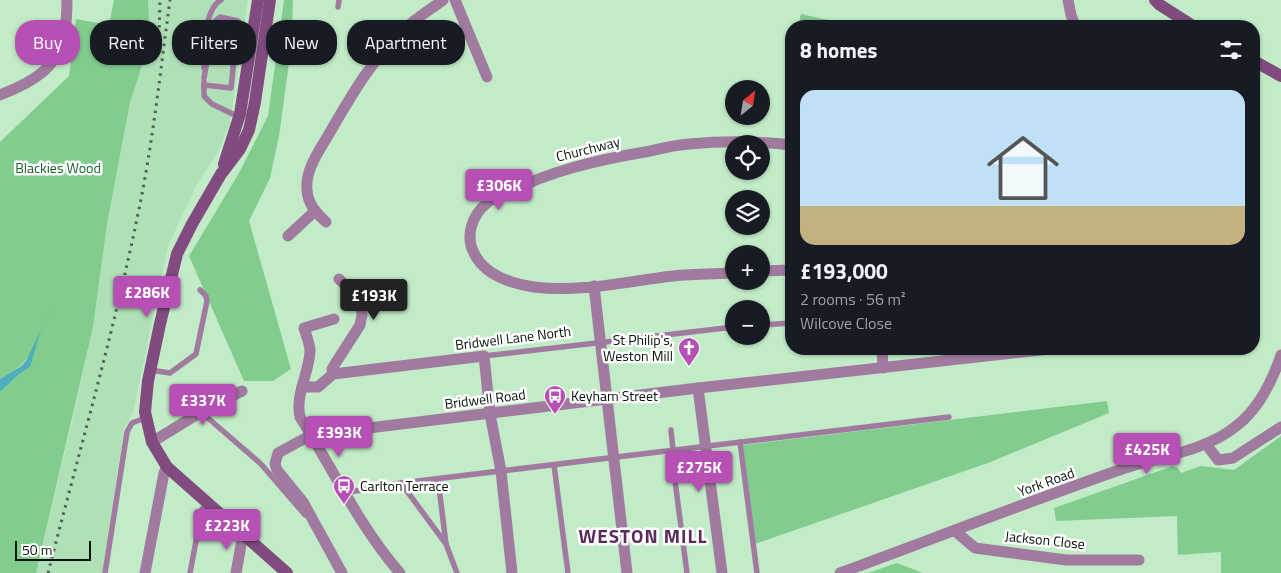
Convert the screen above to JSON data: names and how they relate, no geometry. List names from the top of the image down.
{
  "streets": {
    "street": [
      "Churchway",
      "Bridwell Lane North",
      "Bridwell Road",
      "York Road",
      "Jackson Close"
    ]
  },
  "crossings": [
    ["York Road", "Jackson Close"]
  ],
  "districts": ["WESTON MILL"],
  "parks": ["Blackies Wood"],
  "places": {
    "church": ["St Philip's, Weston Mill"],
    "bus stop": ["Keyham Street", "Carlton Terrace"]
  },
  "scale_bar": "50 m",
  "north": "top right",
  "page": {
    "chip": [
      "Buy",
      "Rent",
      "Filters",
      "New",
      "Apartment"
    ],
    "heading": "8 homes",
    "map_buttons": ["+", "−"],
    "list": [
      {
        "name": "£193,000",
        "note": "2 rooms · 56 m² · Wilcove Close"
      }
    ],
    "price": [
      "£306K",
      "£286K",
      "£193K",
      "£337K",
      "£393K",
      "£425K",
      "£275K",
      "£223K"
    ],
    "scale": "50 m"
  }
}
